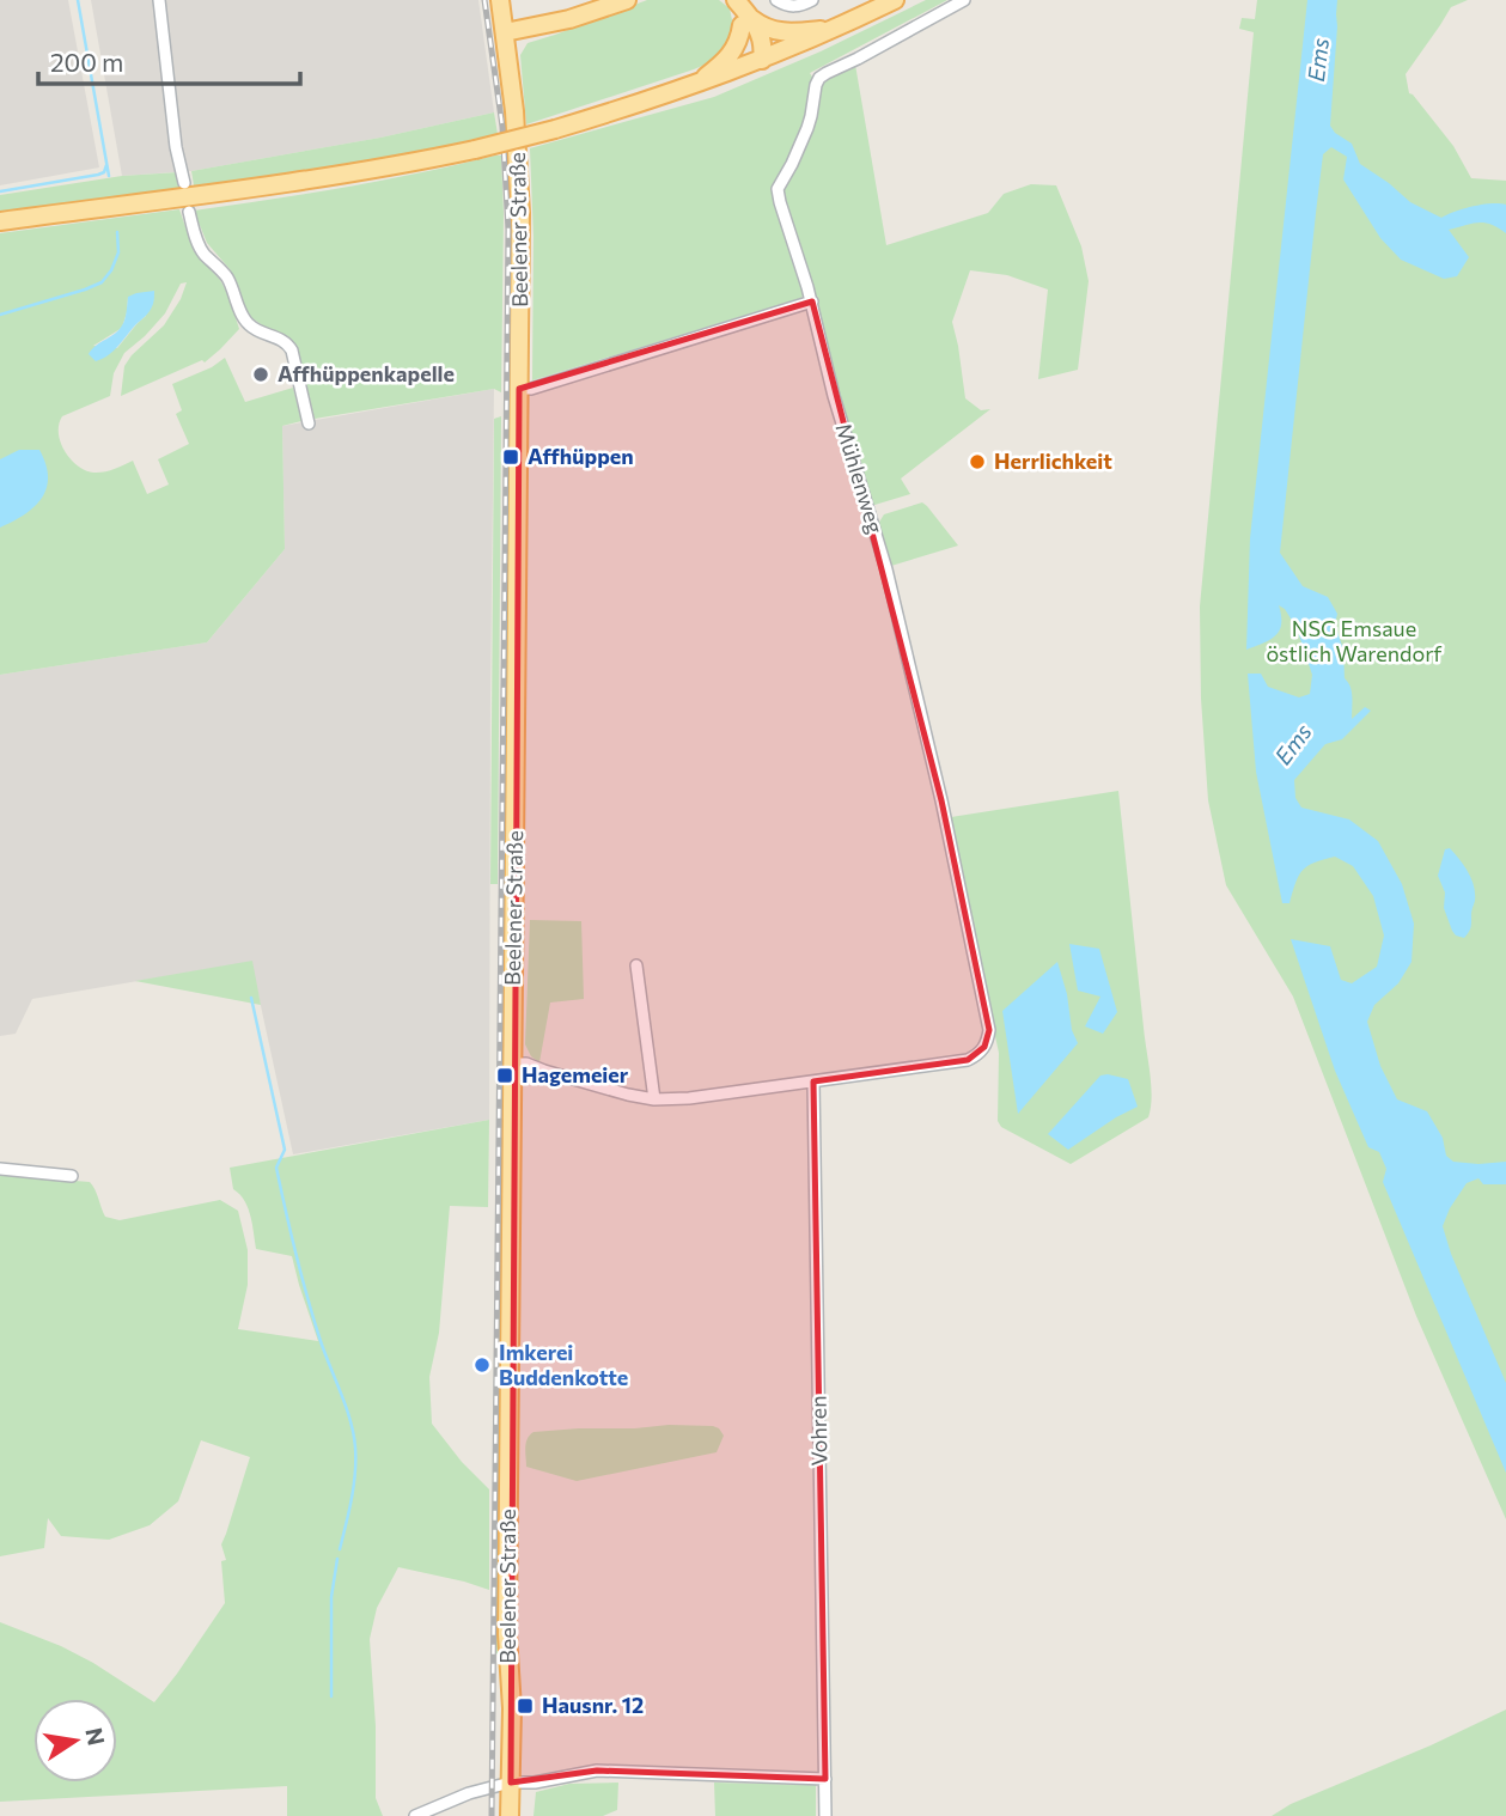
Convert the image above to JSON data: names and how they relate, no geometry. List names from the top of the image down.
{
  "streets": {
    "main road": ["Beelener Straße"],
    "street": ["Mühlenweg", "Vohren"]
  },
  "crossings": [
    ["Mühlenweg", "Vohren"]
  ],
  "water": ["Ems"],
  "parks": ["NSG Emsaue östlich Warendorf"],
  "places": {
    "other": ["Affhüppenkapelle", "Herrlichkeit", "Imkerei Buddenkotte"],
    "transit": ["Affhüppen", "Hagemeier", "Hausnr. 12"]
  },
  "scale_bar": "200 m",
  "north": "right"
}
